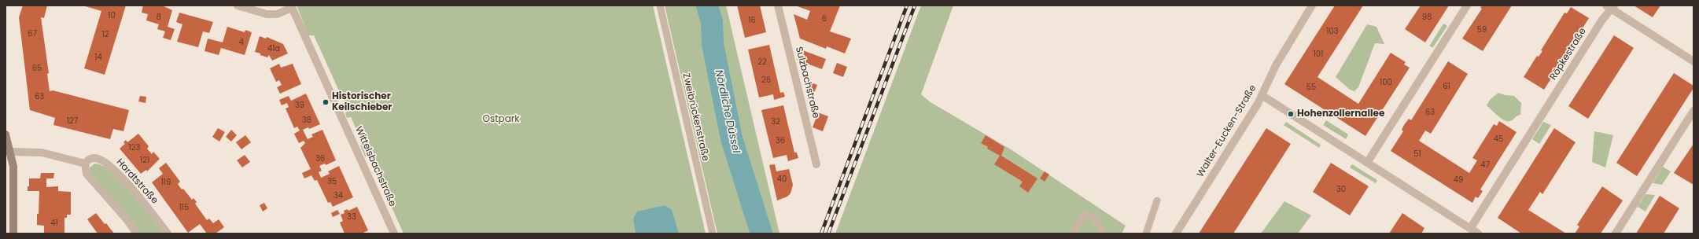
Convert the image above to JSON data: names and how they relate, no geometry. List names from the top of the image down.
{
  "streets": {
    "street": [
      "Röpkestraße",
      "Sulzbachstraße",
      "Walter-Eucken-Straße",
      "Wittelsbachstraße",
      "Hardtstraße"
    ],
    "lane": ["Zweibrückenstraße"]
  },
  "water": ["Nördliche Düssel"],
  "parks": ["Ostpark"],
  "places": ["Historischer Keilschieber", "Hohenzollernallee"],
  "house_numbers": [
    "10",
    "8",
    "98",
    "6",
    "16",
    "59",
    "103",
    "67",
    "12",
    "4",
    "41a",
    "101",
    "14",
    "22",
    "65",
    "26",
    "100",
    "61",
    "55",
    "63",
    "39",
    "63",
    "38",
    "127",
    "32",
    "45",
    "36",
    "123",
    "51",
    "36",
    "121",
    "47",
    "40",
    "49",
    "35",
    "119",
    "30",
    "34",
    "115",
    "33",
    "41"
  ]
}
